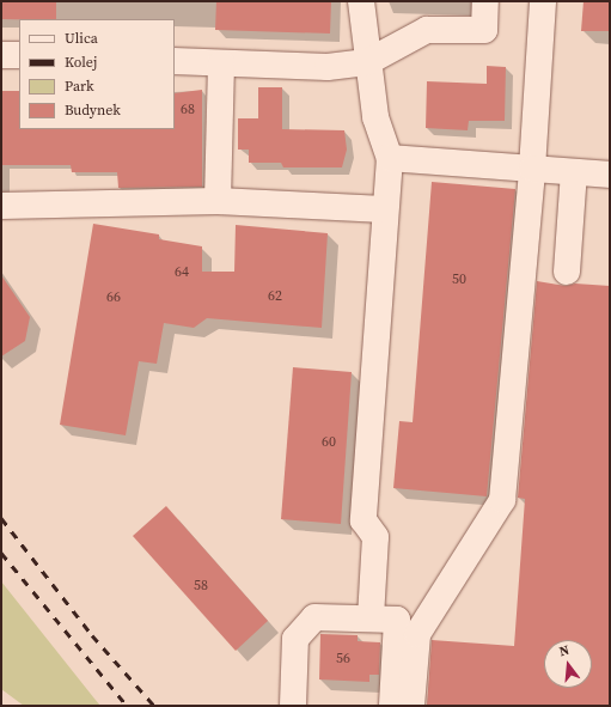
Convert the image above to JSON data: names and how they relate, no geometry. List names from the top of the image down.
{
  "house_numbers": [
    "68",
    "64",
    "50",
    "62",
    "66",
    "60",
    "58",
    "56"
  ],
  "legend": [
    "Ulica",
    "Kolej",
    "Park",
    "Budynek"
  ],
  "north": "top"
}
